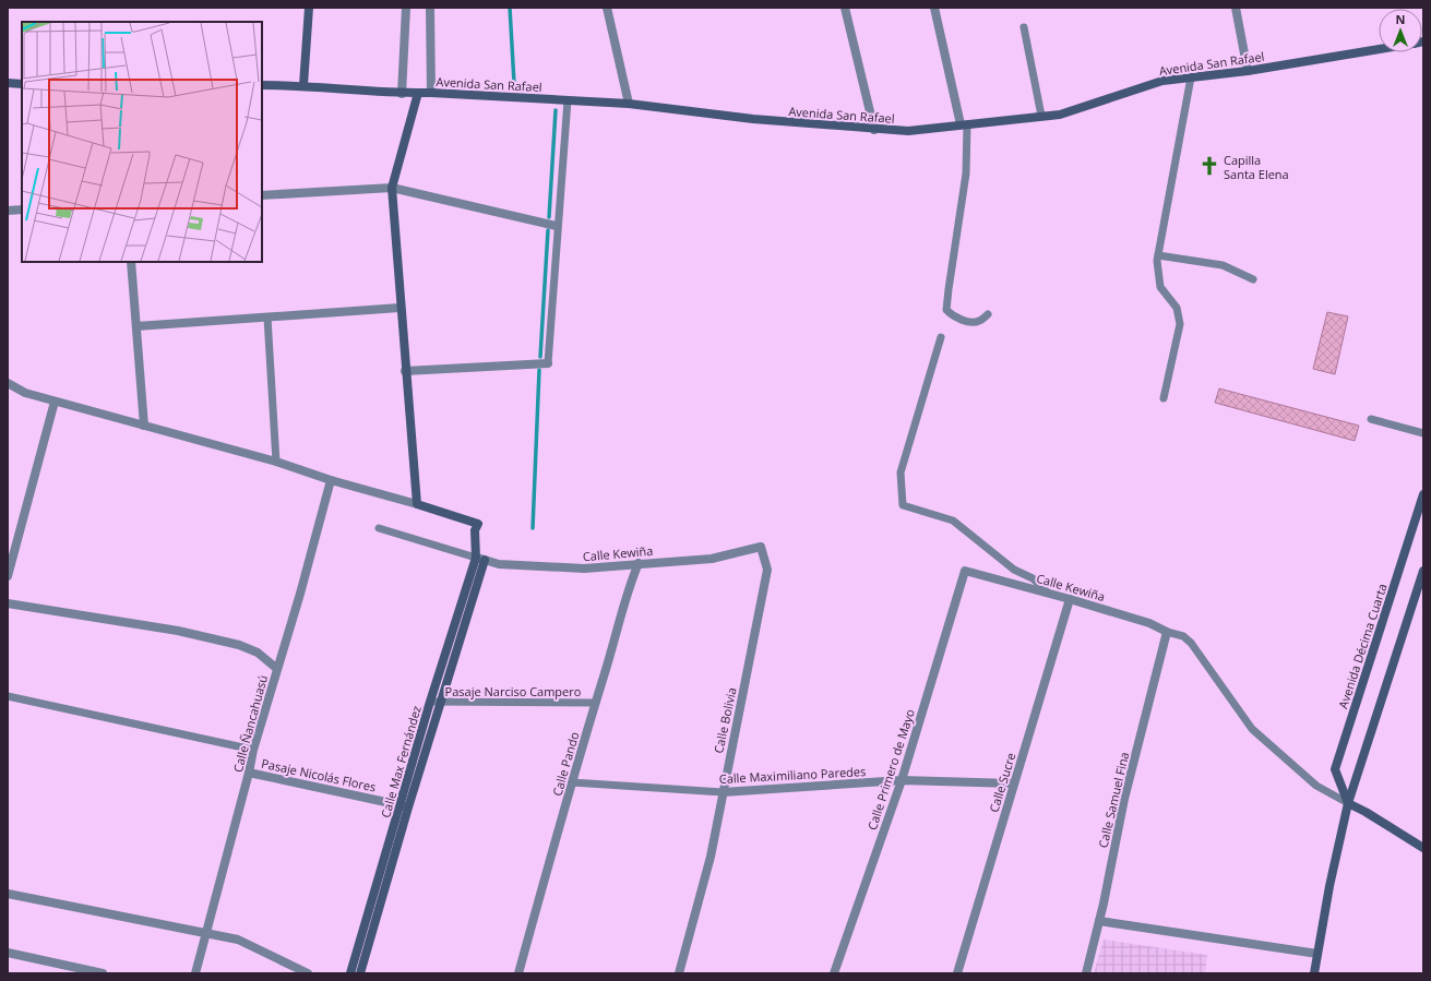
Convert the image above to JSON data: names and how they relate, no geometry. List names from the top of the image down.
{
  "streets": {
    "street": [
      "Avenida San Rafael",
      "Calle Kewiña",
      "Avenida Décima Cuarta",
      "Calle Bolivia",
      "Calle Ñancahuasú",
      "Calle Max Fernández",
      "Calle Pando",
      "Calle Primero de Mayo",
      "Pasaje Nicolás Flores",
      "Calle Maximiliano Paredes",
      "Calle Sucre",
      "Calle Samuel Fina"
    ],
    "lane": ["Pasaje Narciso Campero"]
  },
  "crossings": [
    ["Calle Kewiña", "Calle Bolivia"],
    ["Calle Kewiña", "Calle Max Fernández"],
    ["Calle Kewiña", "Calle Pando"],
    ["Calle Kewiña", "Calle Primero de Mayo"],
    ["Calle Kewiña", "Calle Sucre"],
    ["Calle Kewiña", "Calle Samuel Fina"],
    ["Pasaje Narciso Campero", "Calle Max Fernández"],
    ["Pasaje Narciso Campero", "Calle Pando"],
    ["Calle Bolivia", "Calle Maximiliano Paredes"],
    ["Calle Ñancahuasú", "Pasaje Nicolás Flores"],
    ["Calle Max Fernández", "Pasaje Nicolás Flores"],
    ["Calle Pando", "Calle Maximiliano Paredes"],
    ["Calle Primero de Mayo", "Calle Maximiliano Paredes"],
    ["Calle Maximiliano Paredes", "Calle Sucre"]
  ],
  "places": {
    "church": ["Capilla Santa Elena"]
  },
  "north": "top"
}
